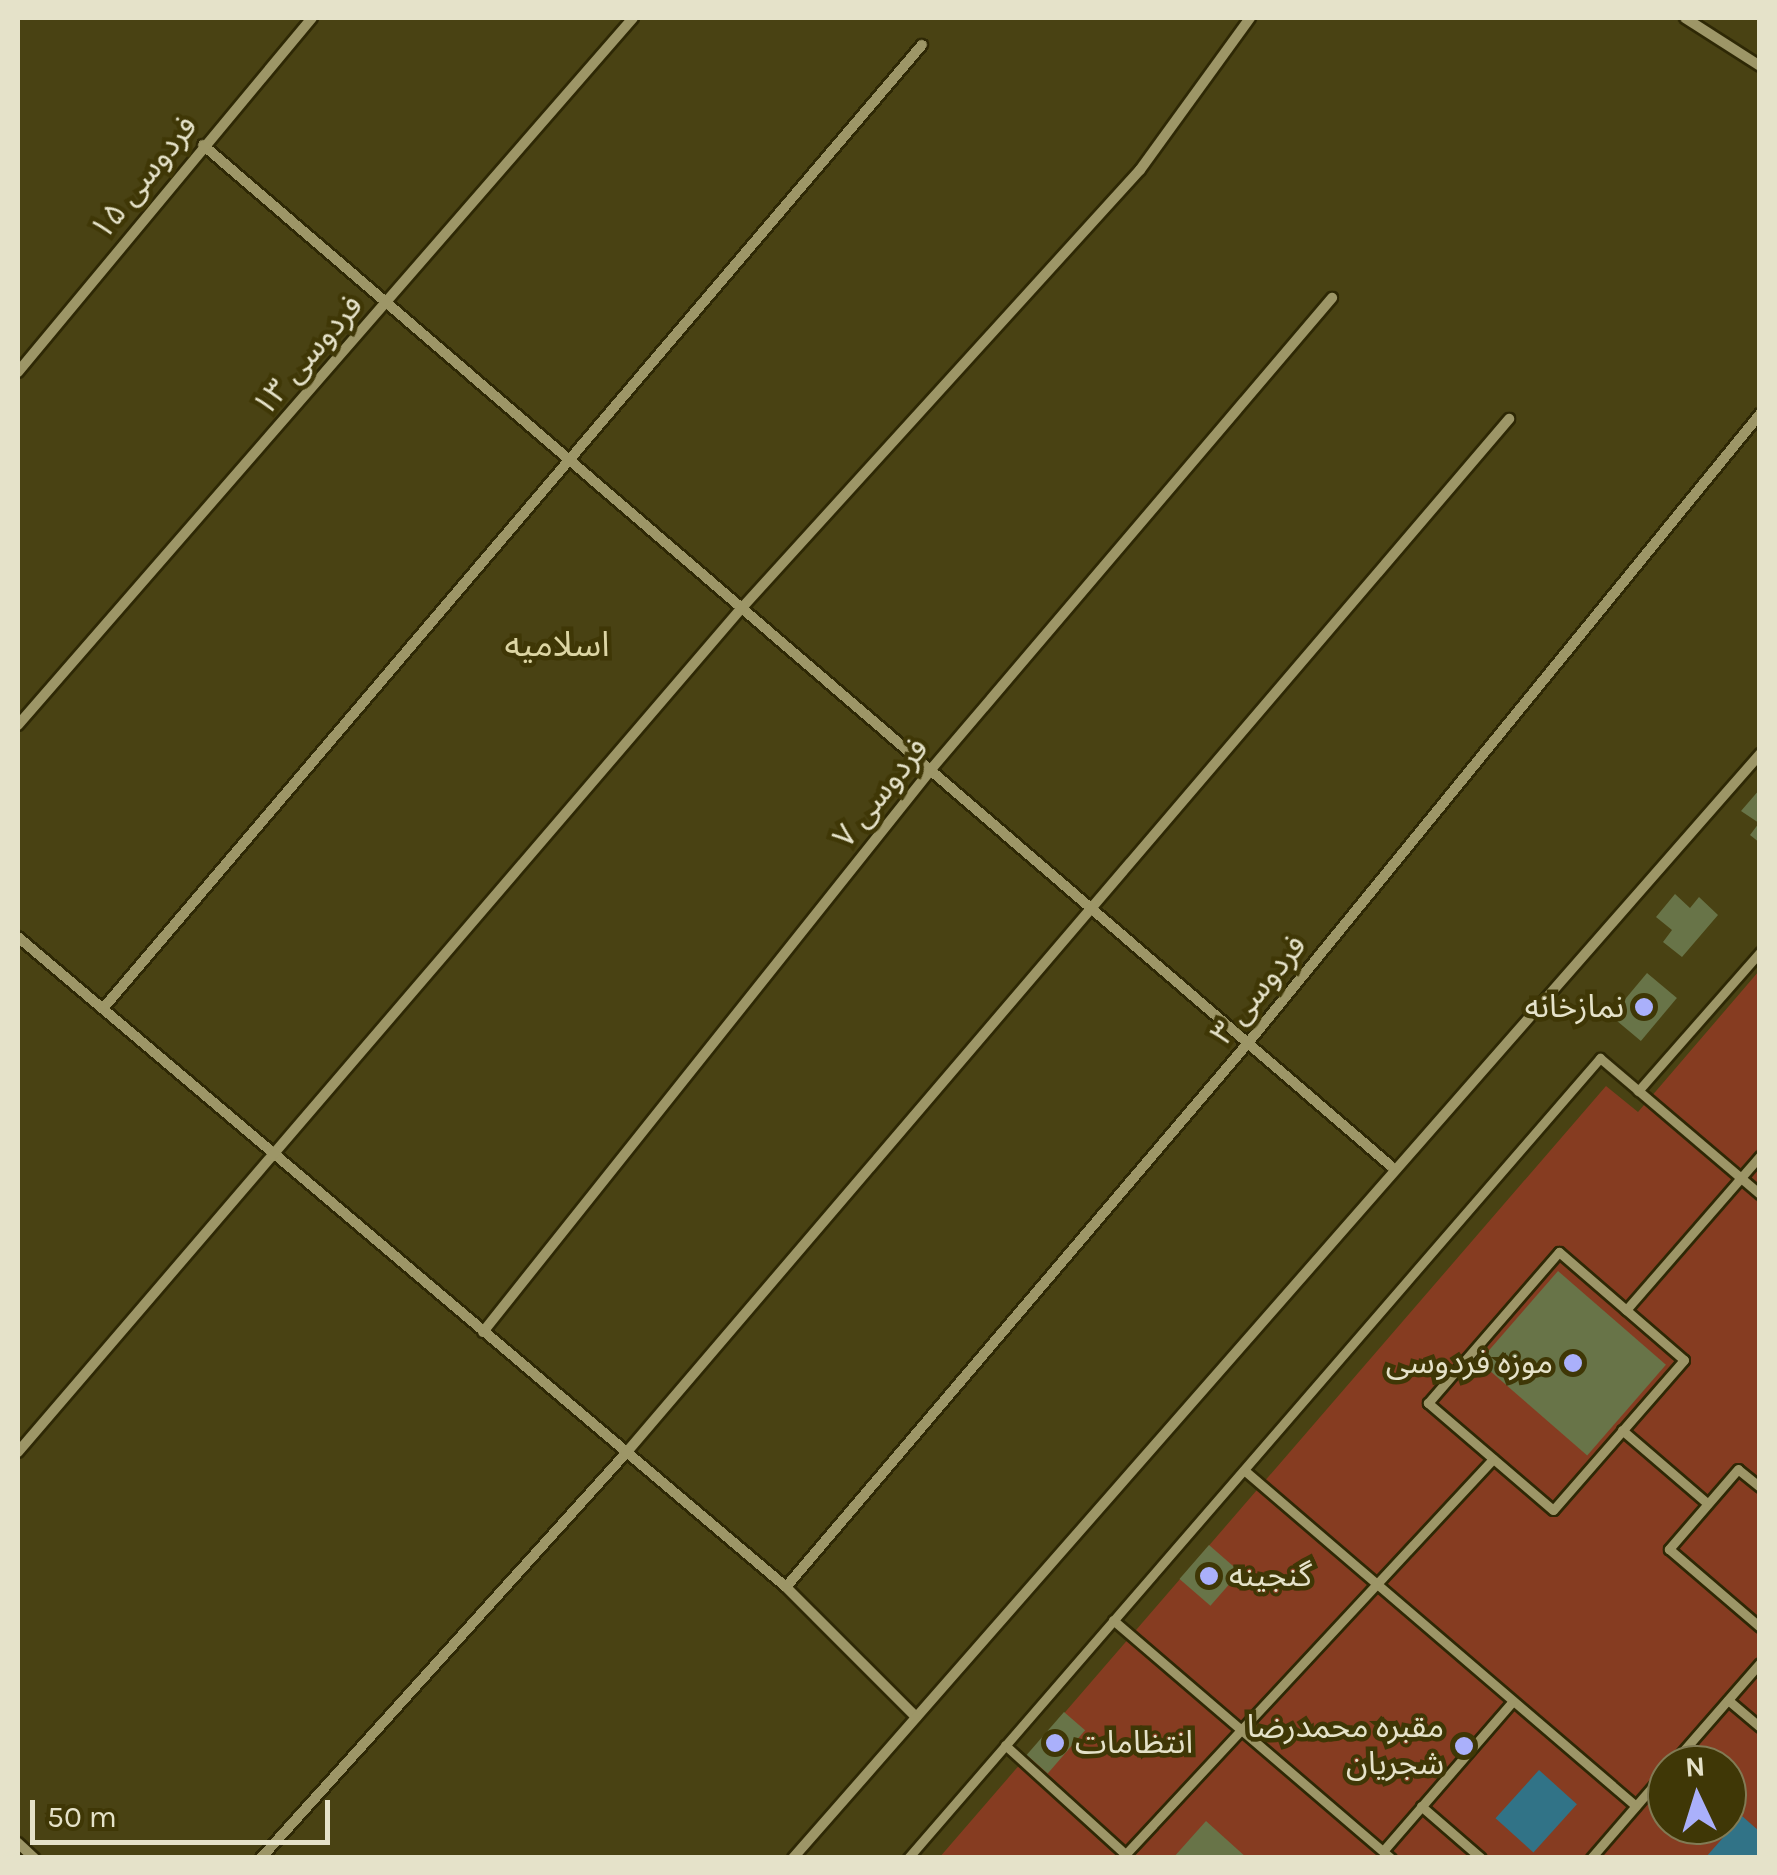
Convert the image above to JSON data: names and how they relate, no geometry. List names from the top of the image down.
{
  "streets": {
    "street": [
      "فردوسی ۱۵",
      "فردوسی ۱۳",
      "فردوسی ۷",
      "فردوسی ۳"
    ]
  },
  "districts": ["اسلامیه"],
  "places": [
    "نمازخانه",
    "موزه فردوسی",
    "گنجینه",
    "انتظامات",
    "مقبره محمدرضا شجریان"
  ],
  "scale_bar": "50 m",
  "north": "top"
}
